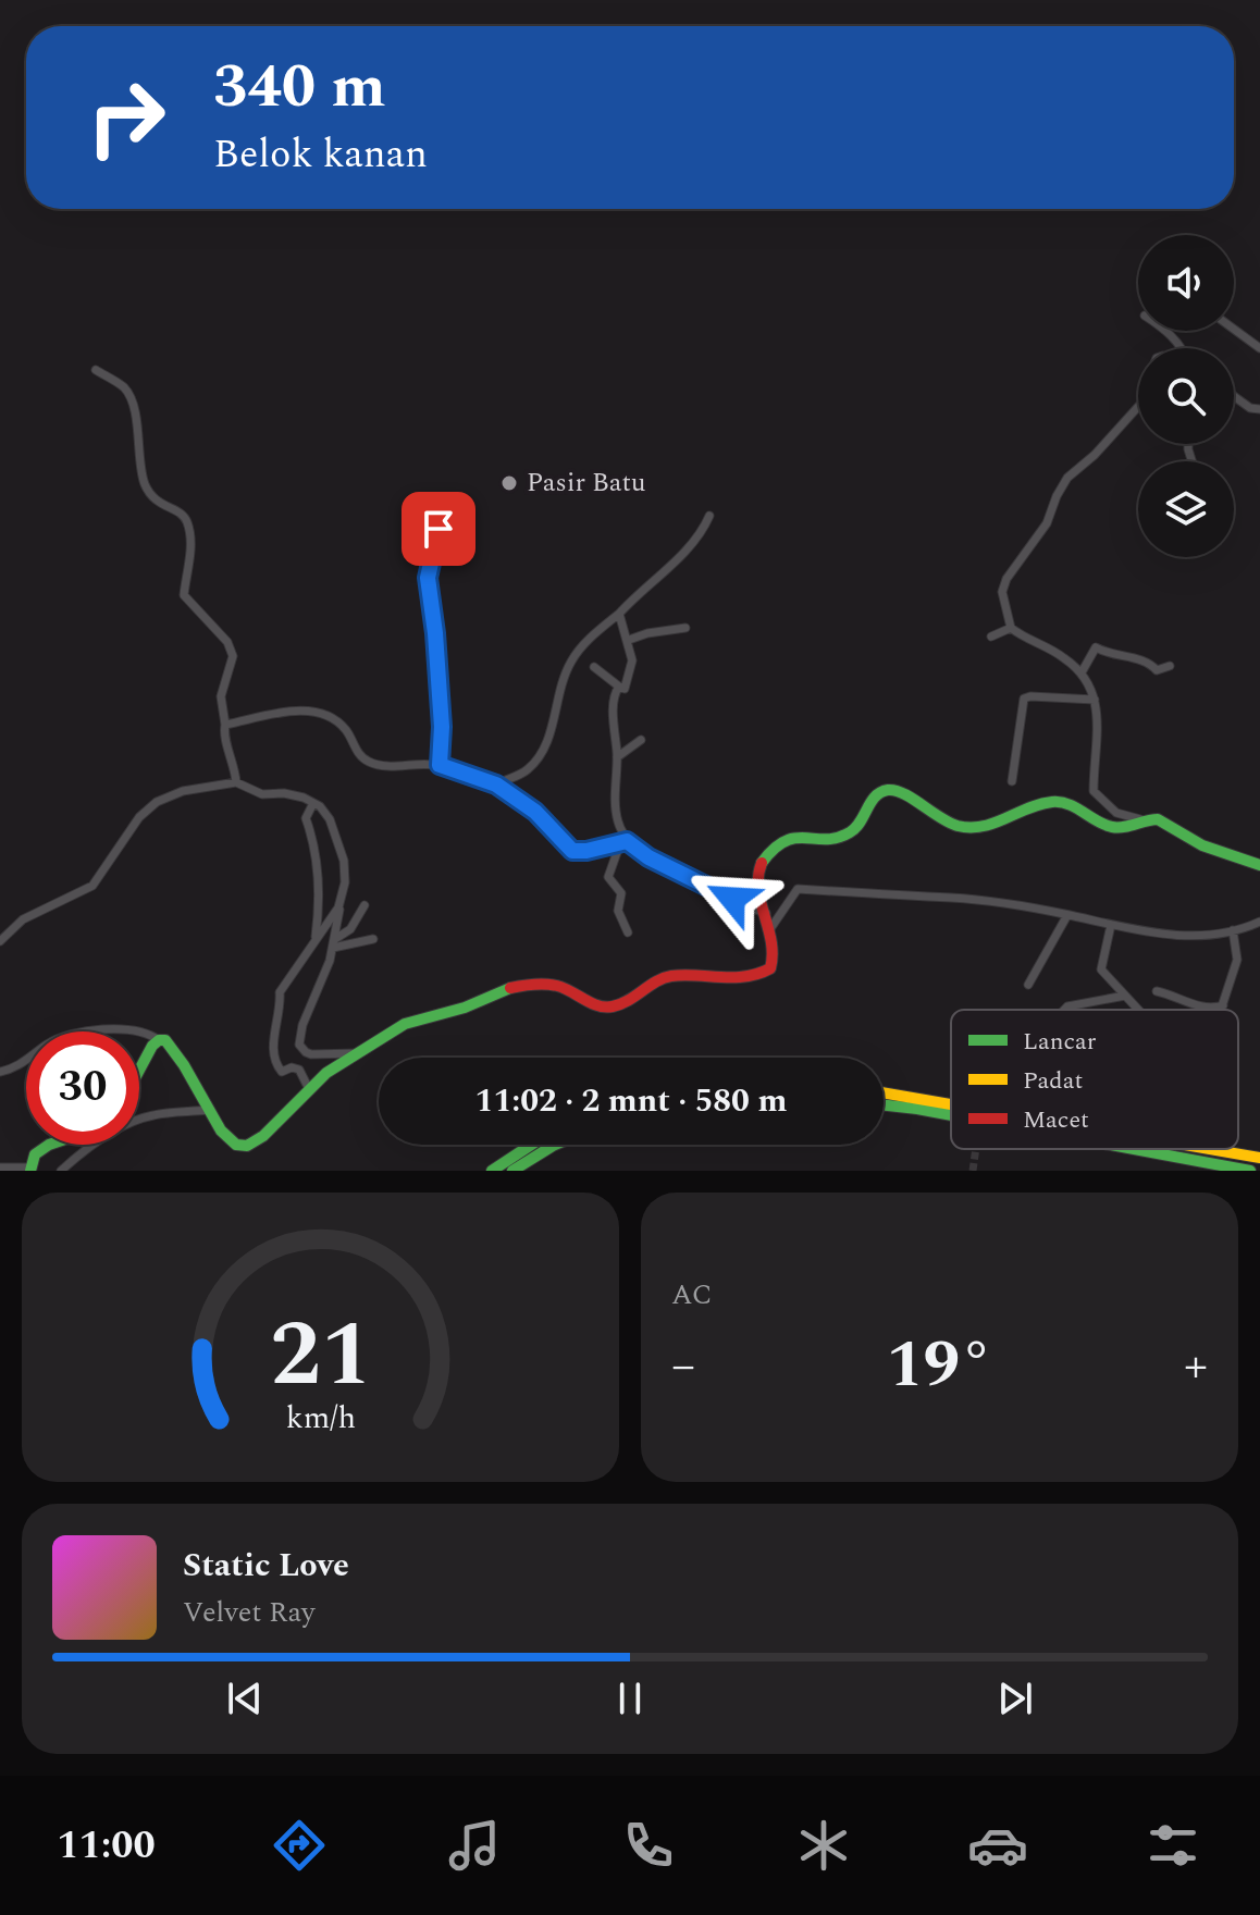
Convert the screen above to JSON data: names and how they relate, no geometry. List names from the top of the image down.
{
  "places": ["Pasir Batu"],
  "legend": ["Lancar", "Padat", "Macet"],
  "page": {
    "turn": ["340 m", "Belok kanan"],
    "limit": "30",
    "trip": "11:02 · 2 mnt · 580 m",
    "tile": "AC",
    "heat": ["−", "19°", "+"],
    "song": ["Static Love", "Velvet Ray"],
    "tabs": "11:00",
    "gauge": ["21", "km/h"]
  }
}
